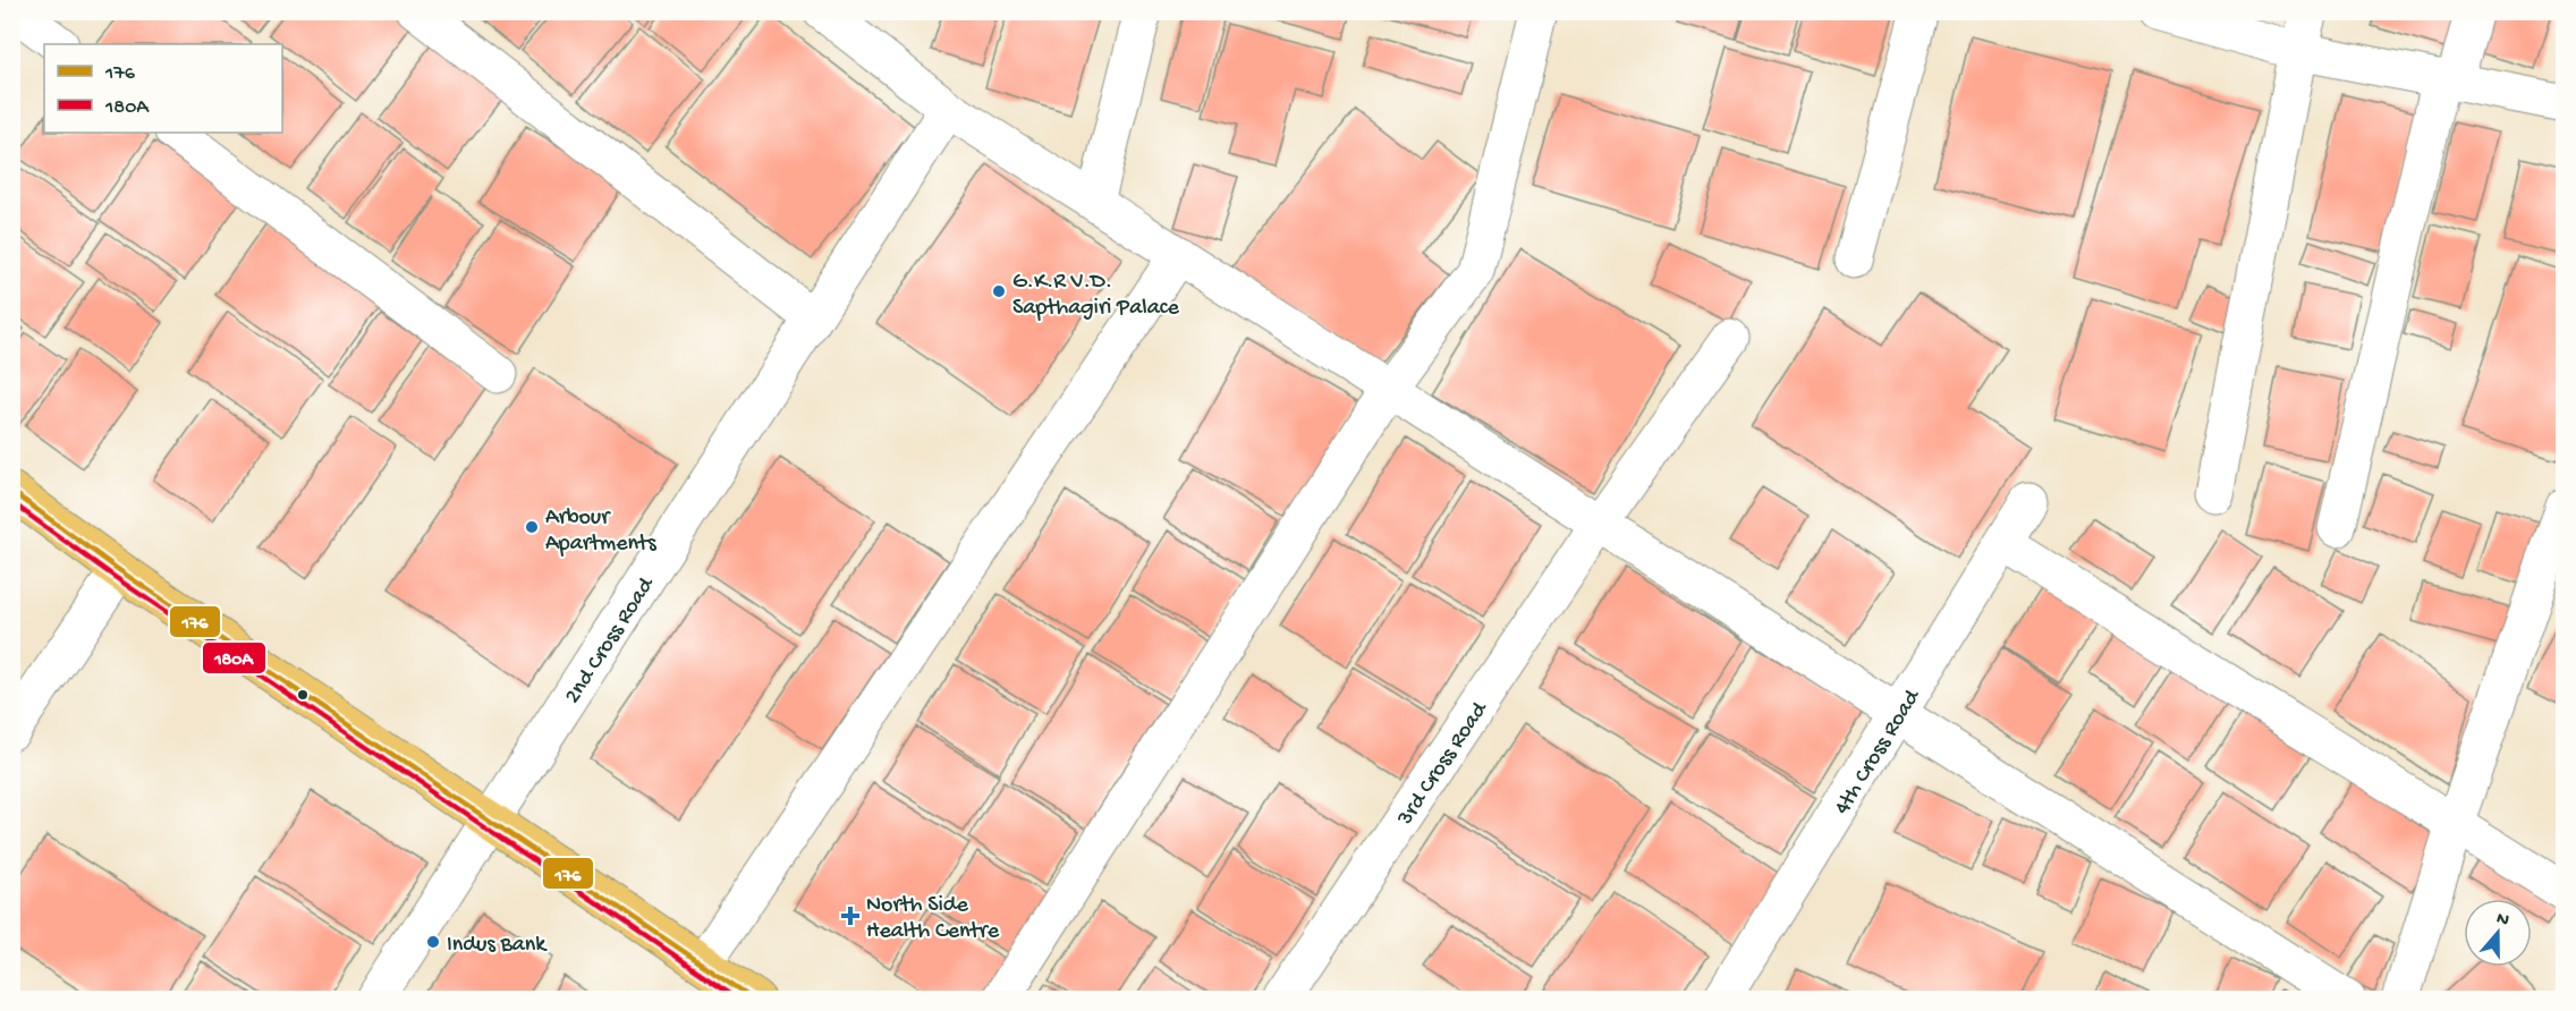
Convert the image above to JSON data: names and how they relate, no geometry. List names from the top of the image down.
{
  "streets": {
    "street": ["2nd Cross Road", "4th Cross Road", "3rd Cross Road"]
  },
  "places": {
    "other": ["G.K.R V.D. Sapthagiri Palace", "Arbour Apartments", "Indus Bank"],
    "health": ["North Side Health Centre"]
  },
  "lines": ["transit line 176", "transit line 180A"],
  "legend": ["176", "180A"],
  "north": "top"
}
